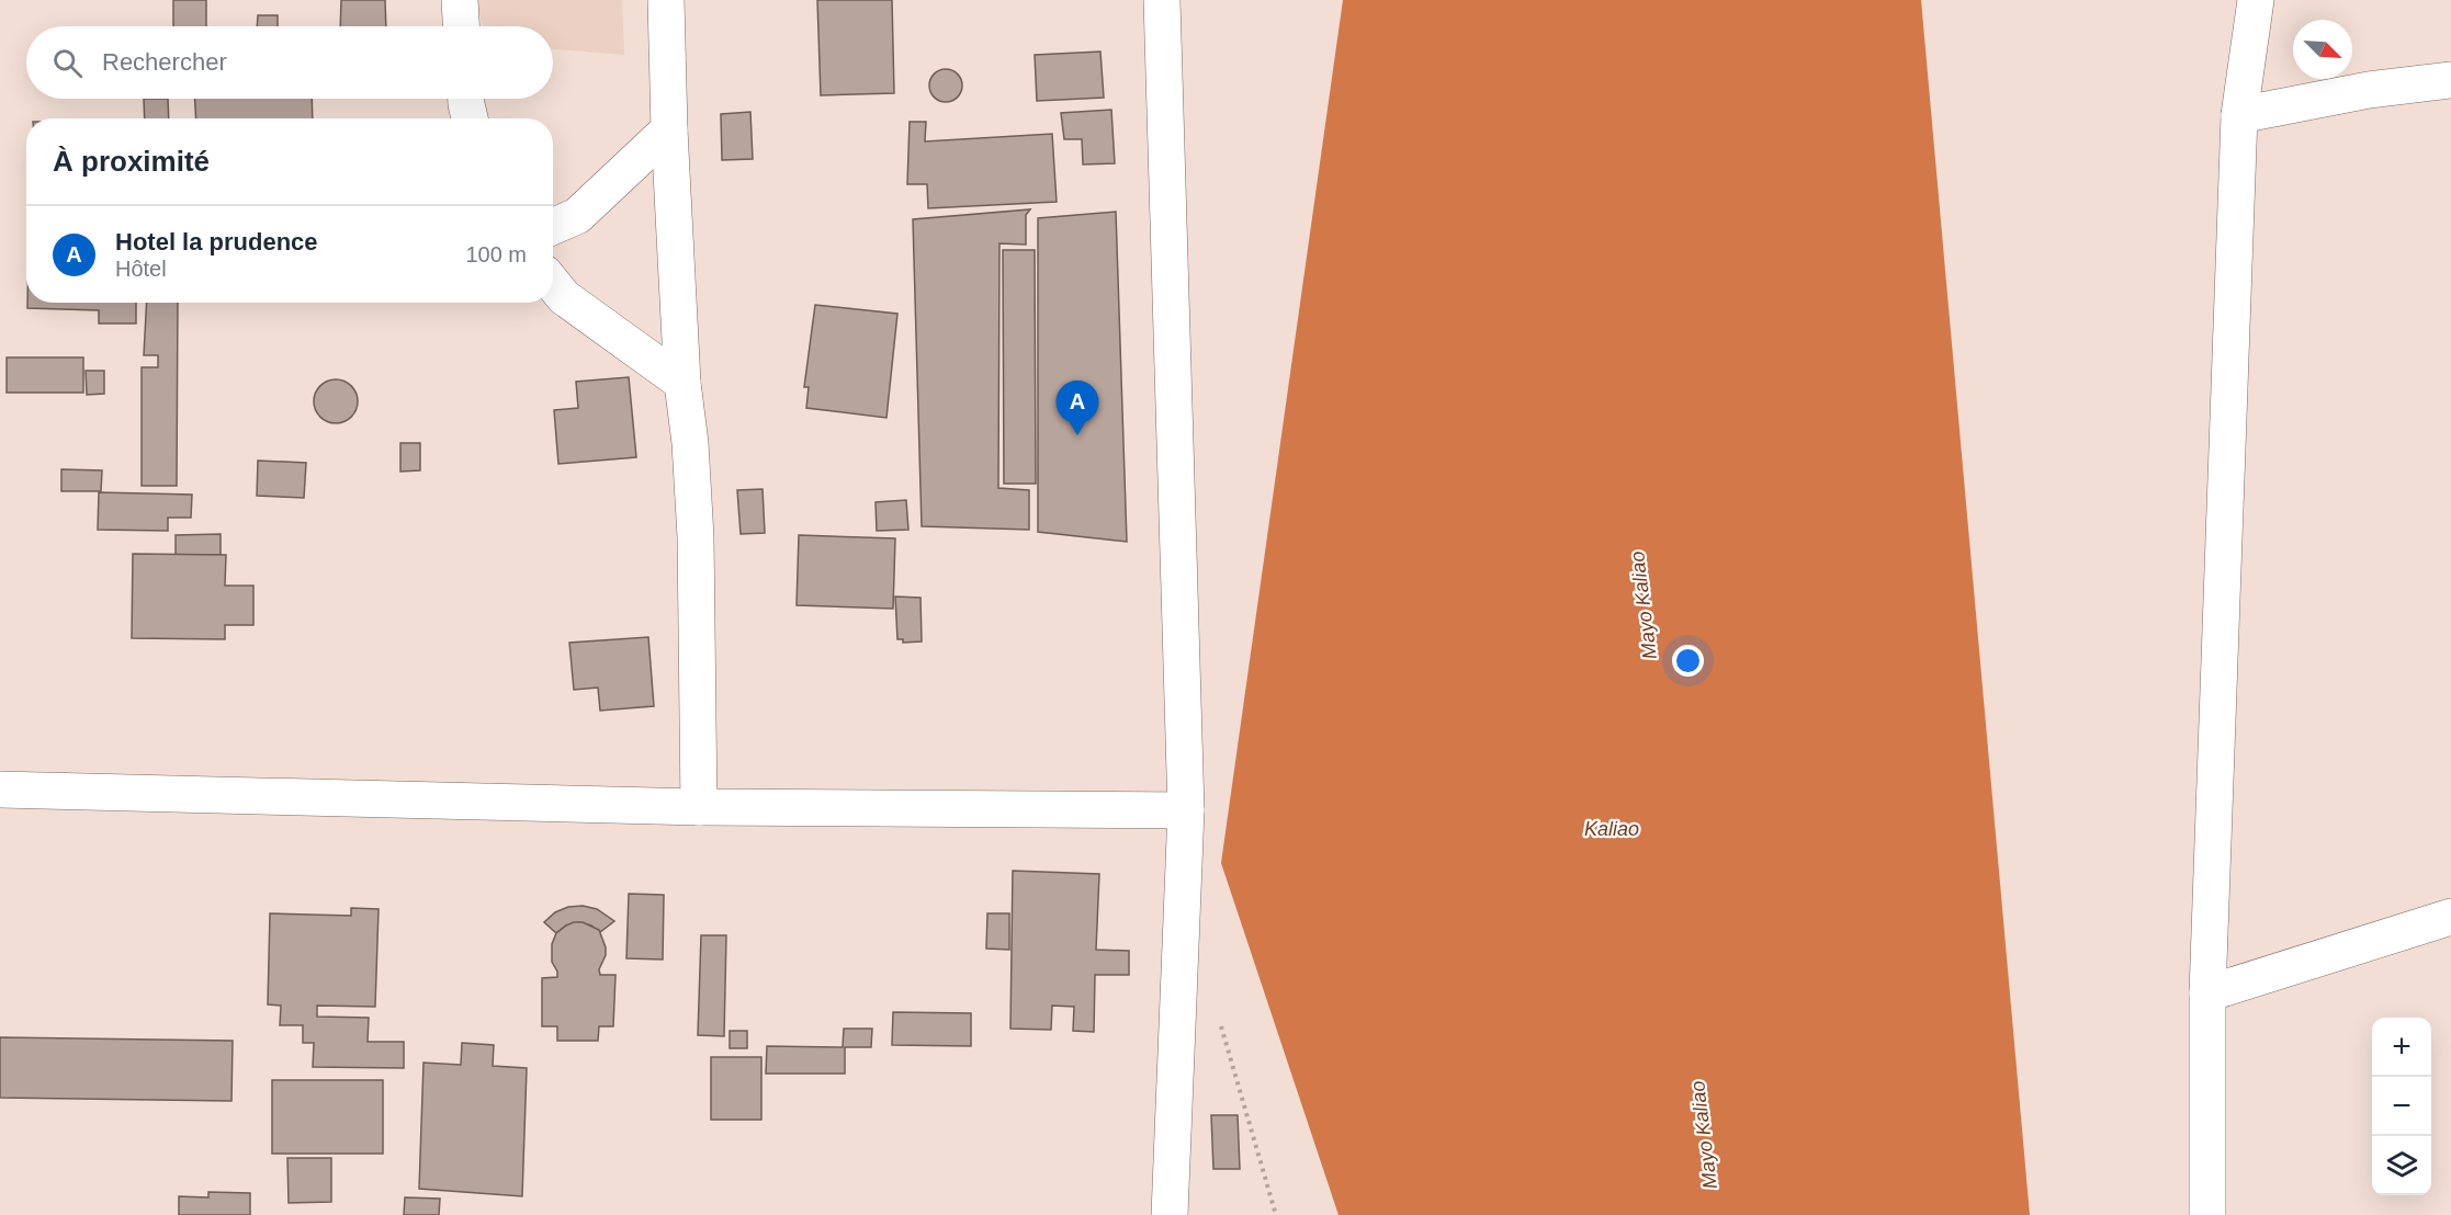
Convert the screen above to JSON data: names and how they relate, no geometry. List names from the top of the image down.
{
  "water": ["Mayo Kaliao", "Kaliao"],
  "north": "bottom right",
  "page": {
    "search": "Rechercher",
    "heading": "À proximité",
    "list": [
      {
        "mark": "A",
        "name": "Hotel la prudence",
        "note": "Hôtel",
        "value": "100 m"
      }
    ],
    "pins": "A",
    "map_buttons": ["+", "−"]
  }
}
